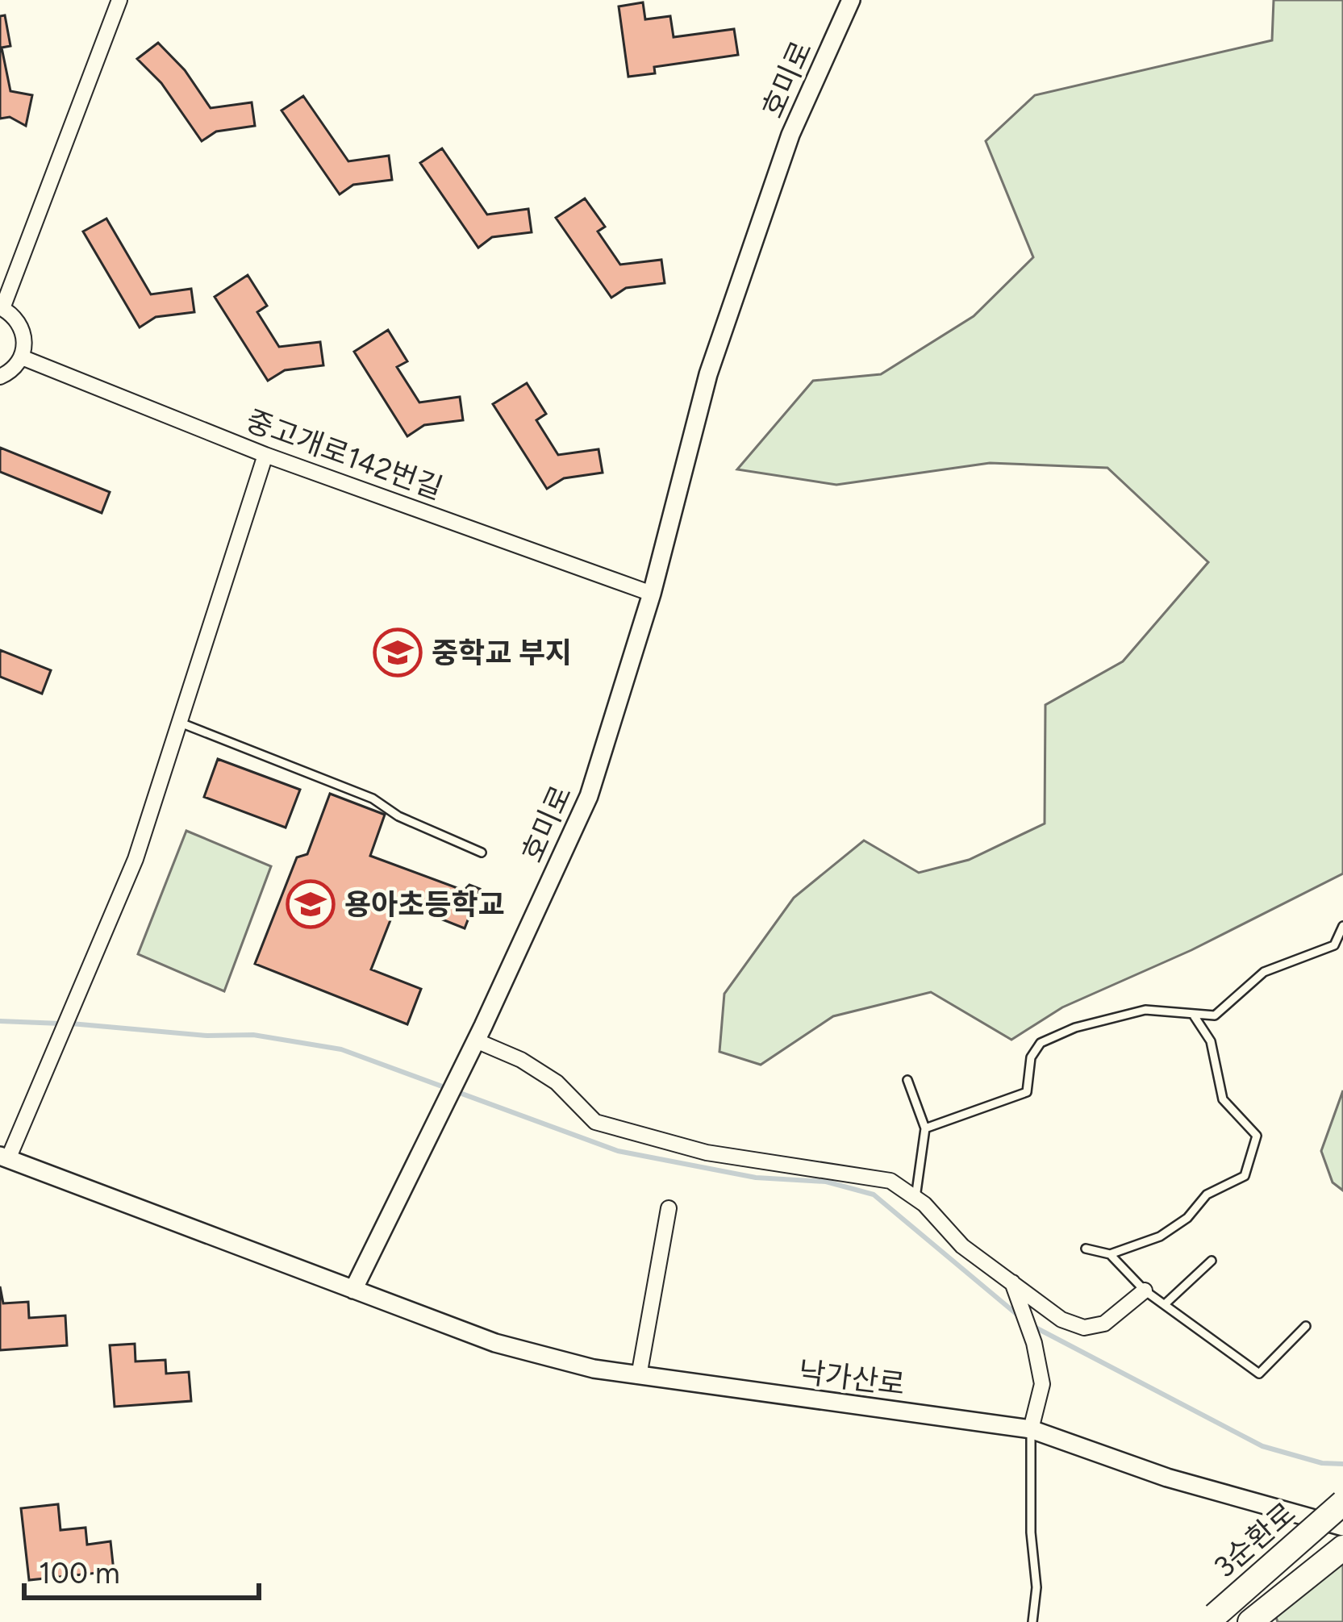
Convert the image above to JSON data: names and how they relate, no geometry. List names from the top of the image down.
{
  "streets": {
    "highway": ["3순환로"],
    "street": ["호미로", "중고개로142번길", "낙가산로"]
  },
  "crossings": [
    ["호미로", "중고개로142번길"],
    ["호미로", "낙가산로"]
  ],
  "places": {
    "school or university": ["중학교 부지", "용아초등학교"]
  },
  "scale_bar": "100 m"
}
